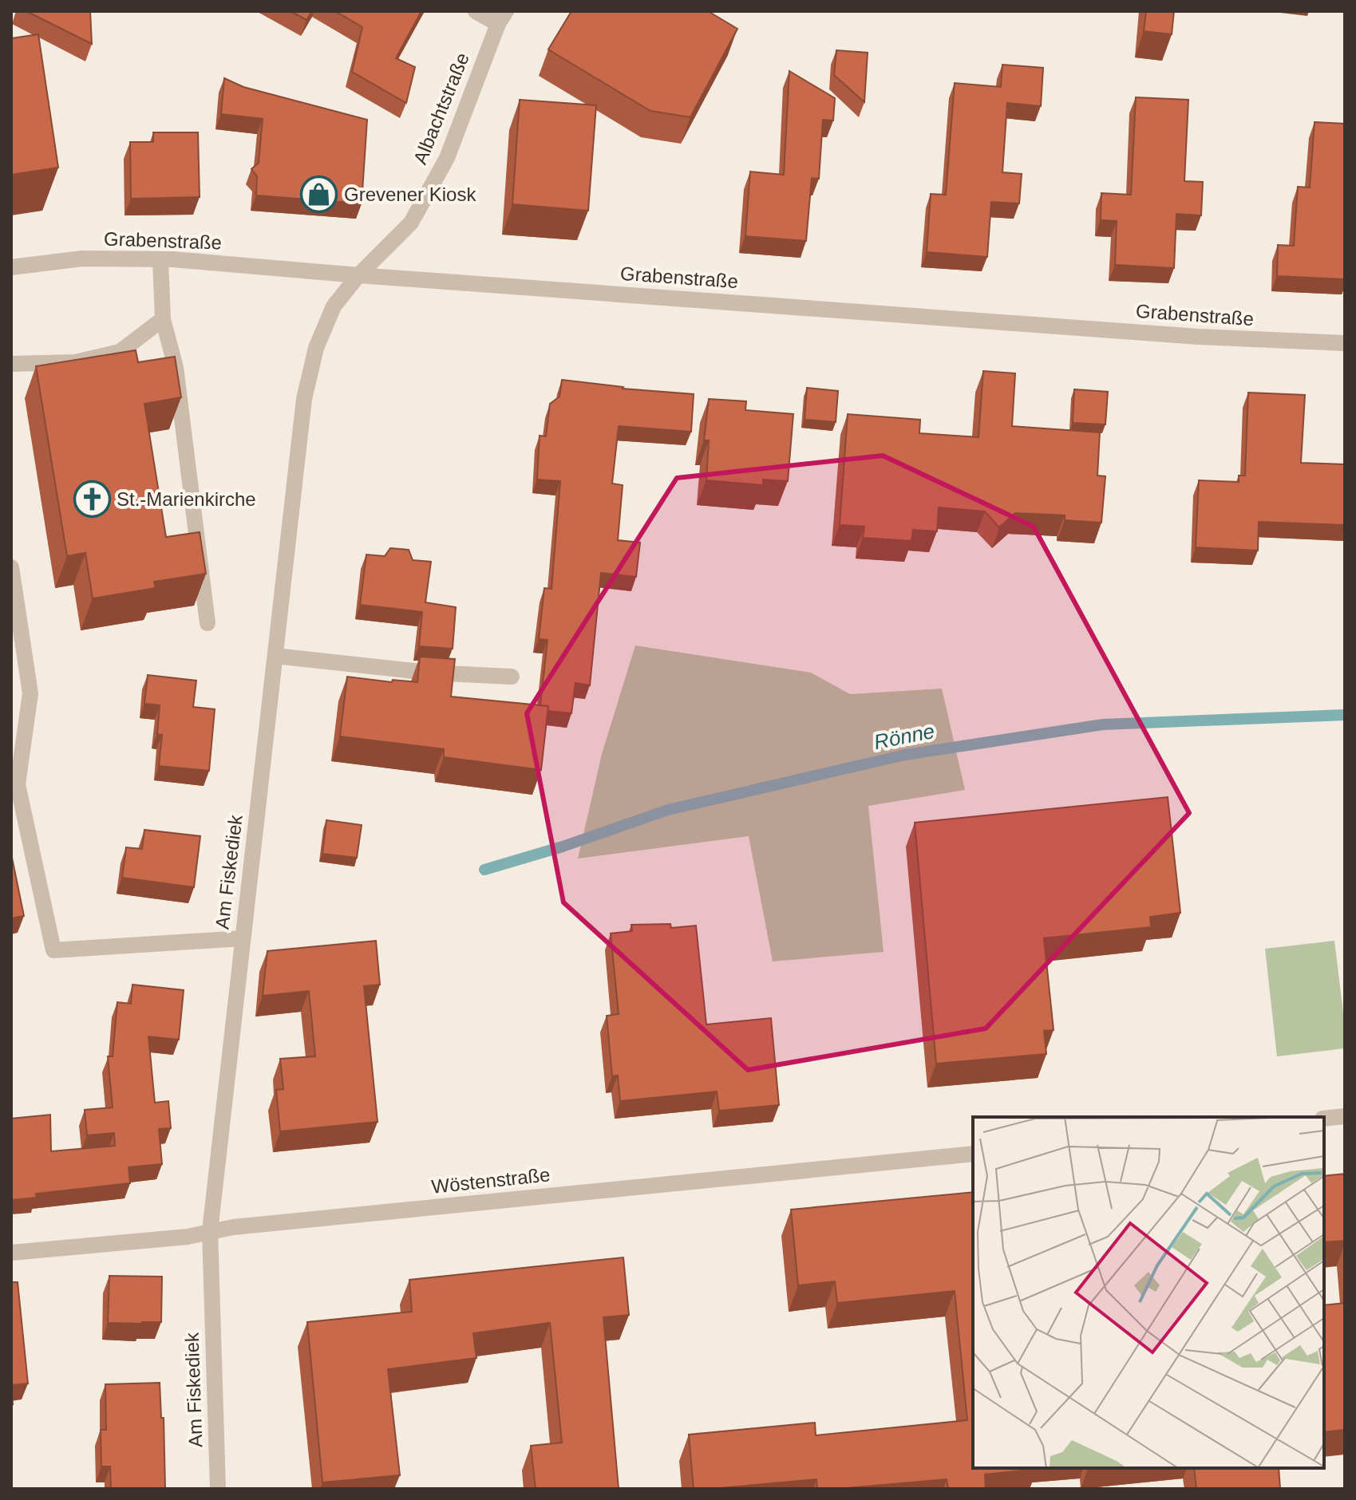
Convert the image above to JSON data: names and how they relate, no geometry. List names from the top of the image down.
{
  "streets": {
    "street": [
      "Albachtstraße",
      "Grabenstraße",
      "Am Fiskediek",
      "Wöstenstraße"
    ]
  },
  "crossings": [
    ["Albachtstraße", "Grabenstraße"],
    ["Albachtstraße", "Am Fiskediek"],
    ["Grabenstraße", "Am Fiskediek"],
    ["Am Fiskediek", "Wöstenstraße"]
  ],
  "water": ["Rönne"],
  "places": {
    "shop": ["Grevener Kiosk"],
    "church": ["St.-Marienkirche"]
  }
}
